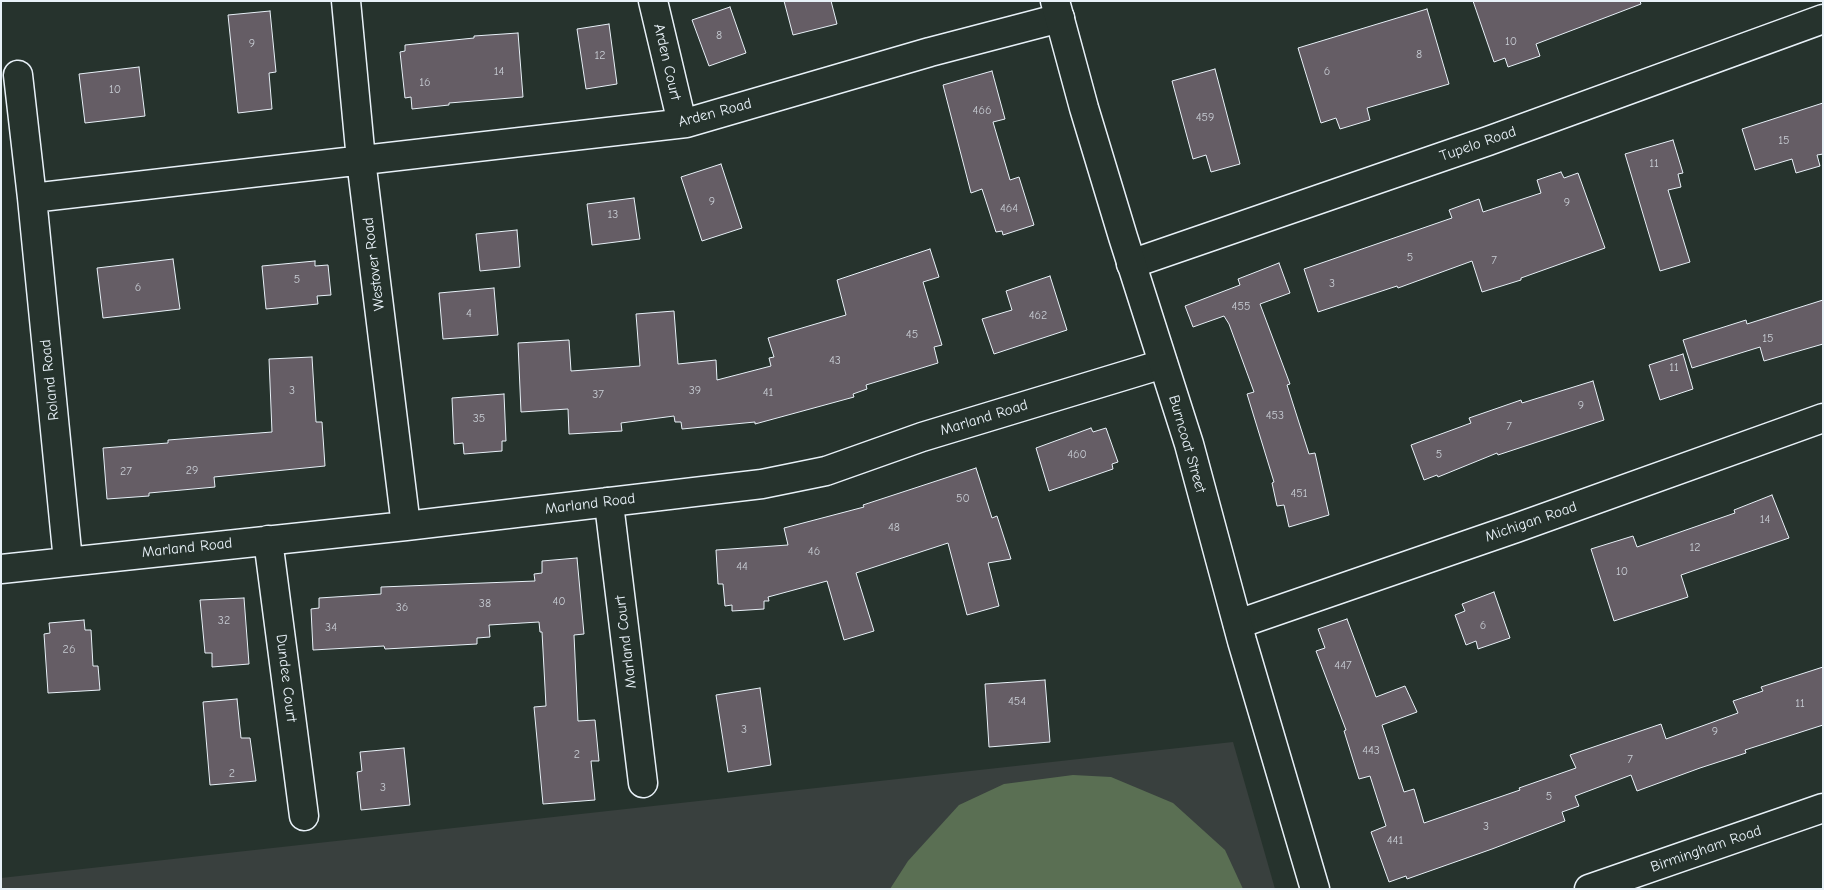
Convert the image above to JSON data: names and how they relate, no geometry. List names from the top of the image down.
{
  "streets": {
    "street": [
      "Arden Court",
      "Arden Road",
      "Tupelo Road",
      "Westover Road",
      "Roland Road",
      "Marland Road",
      "Burncoat Street",
      "Michigan Road",
      "Marland Court",
      "Dundee Court",
      "Birmingham Road"
    ]
  },
  "crossings": [
    ["Arden Court", "Arden Road"],
    ["Arden Road", "Westover Road"],
    ["Arden Road", "Burncoat Street"],
    ["Tupelo Road", "Burncoat Street"],
    ["Westover Road", "Marland Road"],
    ["Roland Road", "Marland Road"],
    ["Marland Road", "Burncoat Street"],
    ["Marland Road", "Marland Court"],
    ["Marland Road", "Dundee Court"],
    ["Burncoat Street", "Michigan Road"]
  ],
  "house_numbers": [
    "8",
    "10",
    "9",
    "8",
    "12",
    "14",
    "6",
    "16",
    "10",
    "466",
    "459",
    "15",
    "11",
    "9",
    "9",
    "464",
    "13",
    "5",
    "7",
    "5",
    "3",
    "6",
    "455",
    "4",
    "462",
    "45",
    "15",
    "43",
    "11",
    "3",
    "39",
    "41",
    "37",
    "9",
    "453",
    "35",
    "7",
    "460",
    "5",
    "29",
    "27",
    "451",
    "50",
    "14",
    "48",
    "12",
    "46",
    "44",
    "10",
    "40",
    "38",
    "36",
    "32",
    "6",
    "34",
    "26",
    "447",
    "454",
    "11",
    "3",
    "9",
    "443",
    "2",
    "7",
    "2",
    "3",
    "5",
    "3",
    "441"
  ]
}
